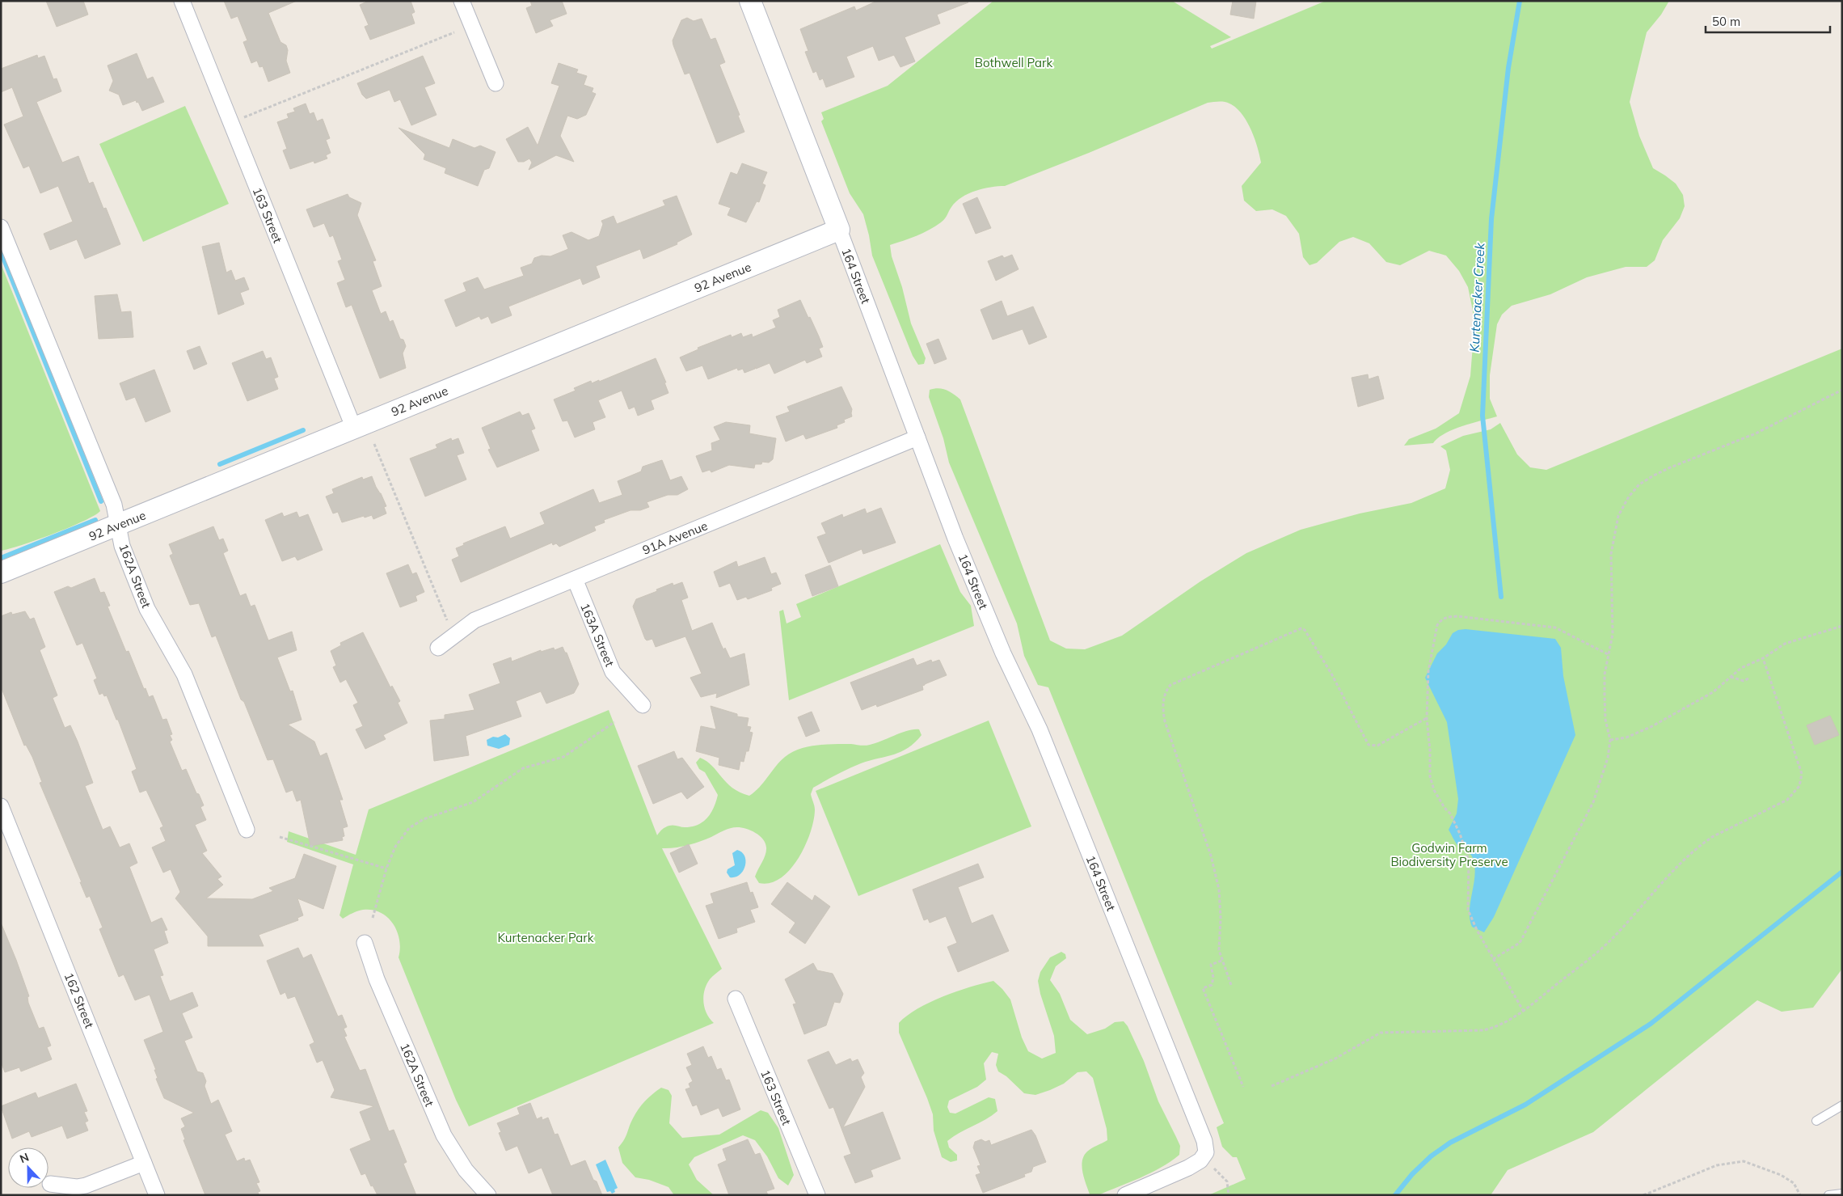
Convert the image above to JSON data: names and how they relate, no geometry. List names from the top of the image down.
{
  "streets": {
    "street": [
      "163 Street",
      "164 Street",
      "92 Avenue",
      "91A Avenue",
      "162A Street",
      "163A Street",
      "162 Street"
    ]
  },
  "crossings": [
    ["163 Street", "92 Avenue"],
    ["164 Street", "92 Avenue"],
    ["164 Street", "91A Avenue"],
    ["92 Avenue", "162A Street"],
    ["91A Avenue", "163A Street"]
  ],
  "water": ["Kurtenacker Creek"],
  "parks": ["Bothwell Park", "Godwin Farm Biodiversity Preserve", "Kurtenacker Park"],
  "scale_bar": "50 m",
  "north": "top"
}
